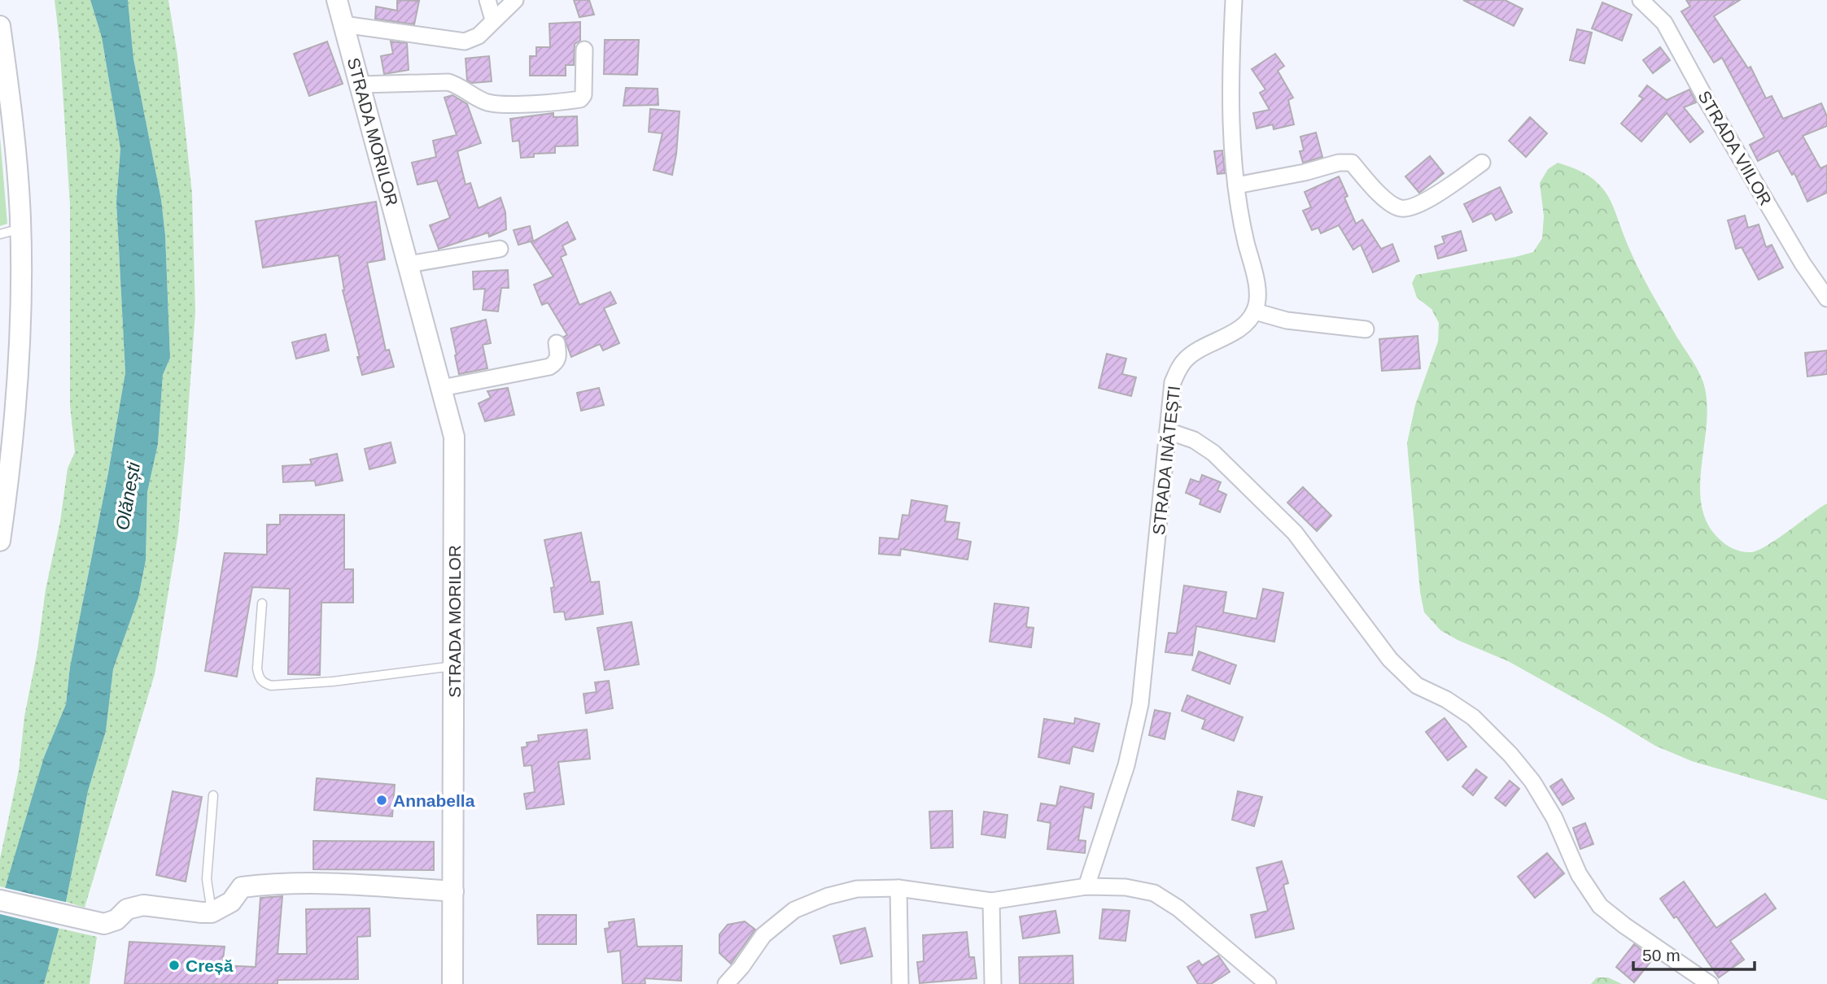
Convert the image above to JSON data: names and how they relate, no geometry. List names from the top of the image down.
{
  "streets": {
    "street": ["STRADA MORILOR", "STRADA VIILOR", "STRADA INĂTEȘTI"]
  },
  "water": ["Olănești"],
  "places": ["Annabella", "Creșă"],
  "scale_bar": "50 m"
}
